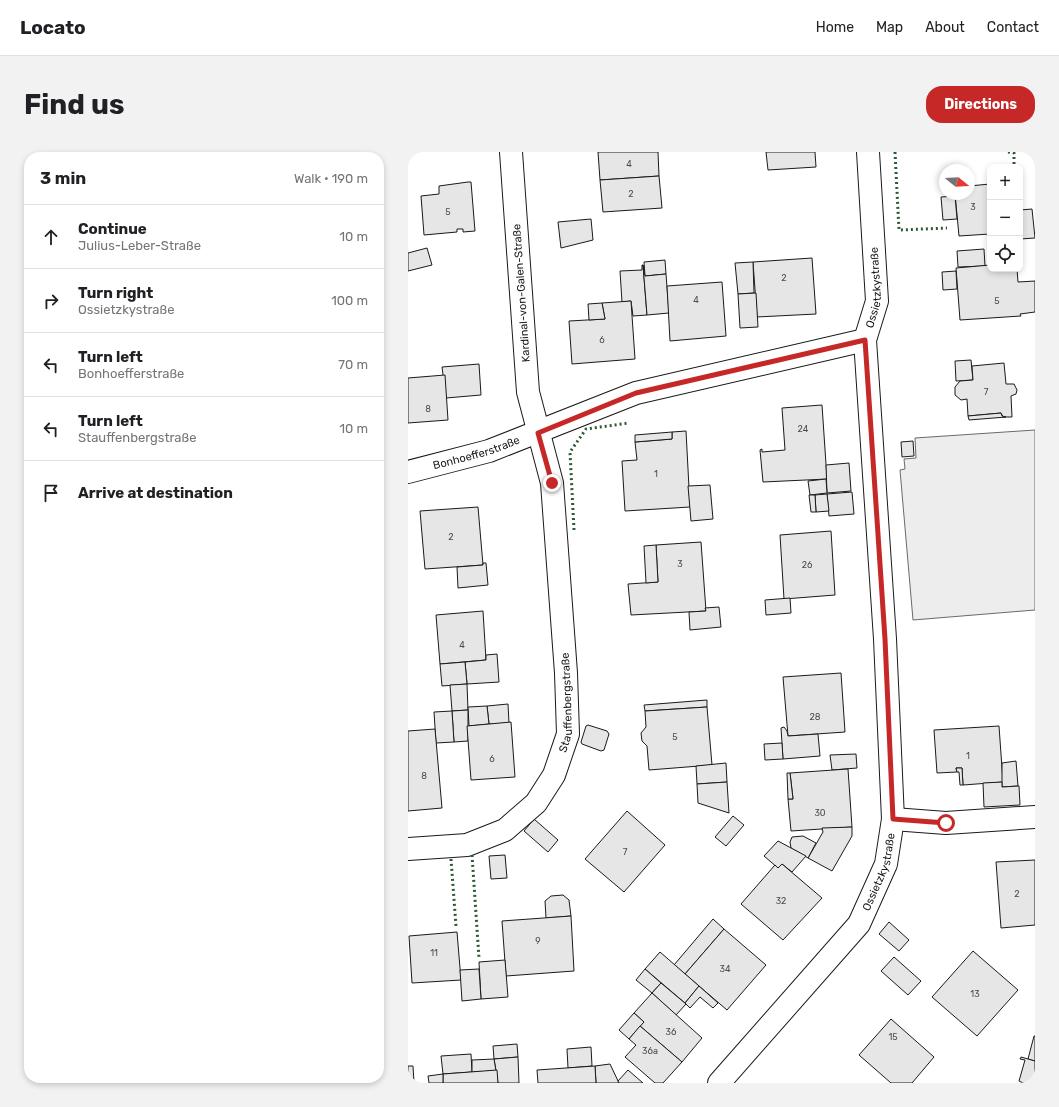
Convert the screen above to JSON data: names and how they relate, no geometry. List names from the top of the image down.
{
  "streets": {
    "street": [
      "Ossietzkystraße",
      "Kardinal-von-Galen-Straße",
      "Bonhoefferstraße",
      "Stauffenbergstraße"
    ]
  },
  "crossings": [
    ["Ossietzkystraße", "Bonhoefferstraße"],
    ["Kardinal-von-Galen-Straße", "Bonhoefferstraße"],
    ["Kardinal-von-Galen-Straße", "Stauffenbergstraße"],
    ["Bonhoefferstraße", "Stauffenbergstraße"]
  ],
  "house_numbers": [
    "4",
    "2",
    "3",
    "5",
    "2",
    "4",
    "5",
    "6",
    "7",
    "8",
    "24",
    "1",
    "2",
    "3",
    "26",
    "4",
    "28",
    "5",
    "1",
    "6",
    "8",
    "30",
    "7",
    "2",
    "32",
    "9",
    "11",
    "34",
    "13",
    "36",
    "15",
    "36a"
  ],
  "north": "right",
  "page": {
    "header": "Locato",
    "nav": [
      "Home",
      "Map",
      "About",
      "Contact"
    ],
    "buttons": "Directions",
    "title": "Find us",
    "heading": ["3 min", "Walk · 190 m"],
    "map_buttons": ["+", "−"],
    "list": [
      ["Continue", "Julius-Leber-Straße", "10 m"],
      ["Turn right", "Ossietzkystraße", "100 m"],
      ["Turn left", "Bonhoefferstraße", "70 m"],
      ["Turn left", "Stauffenbergstraße", "10 m"],
      "Arrive at destination"
    ]
  }
}
